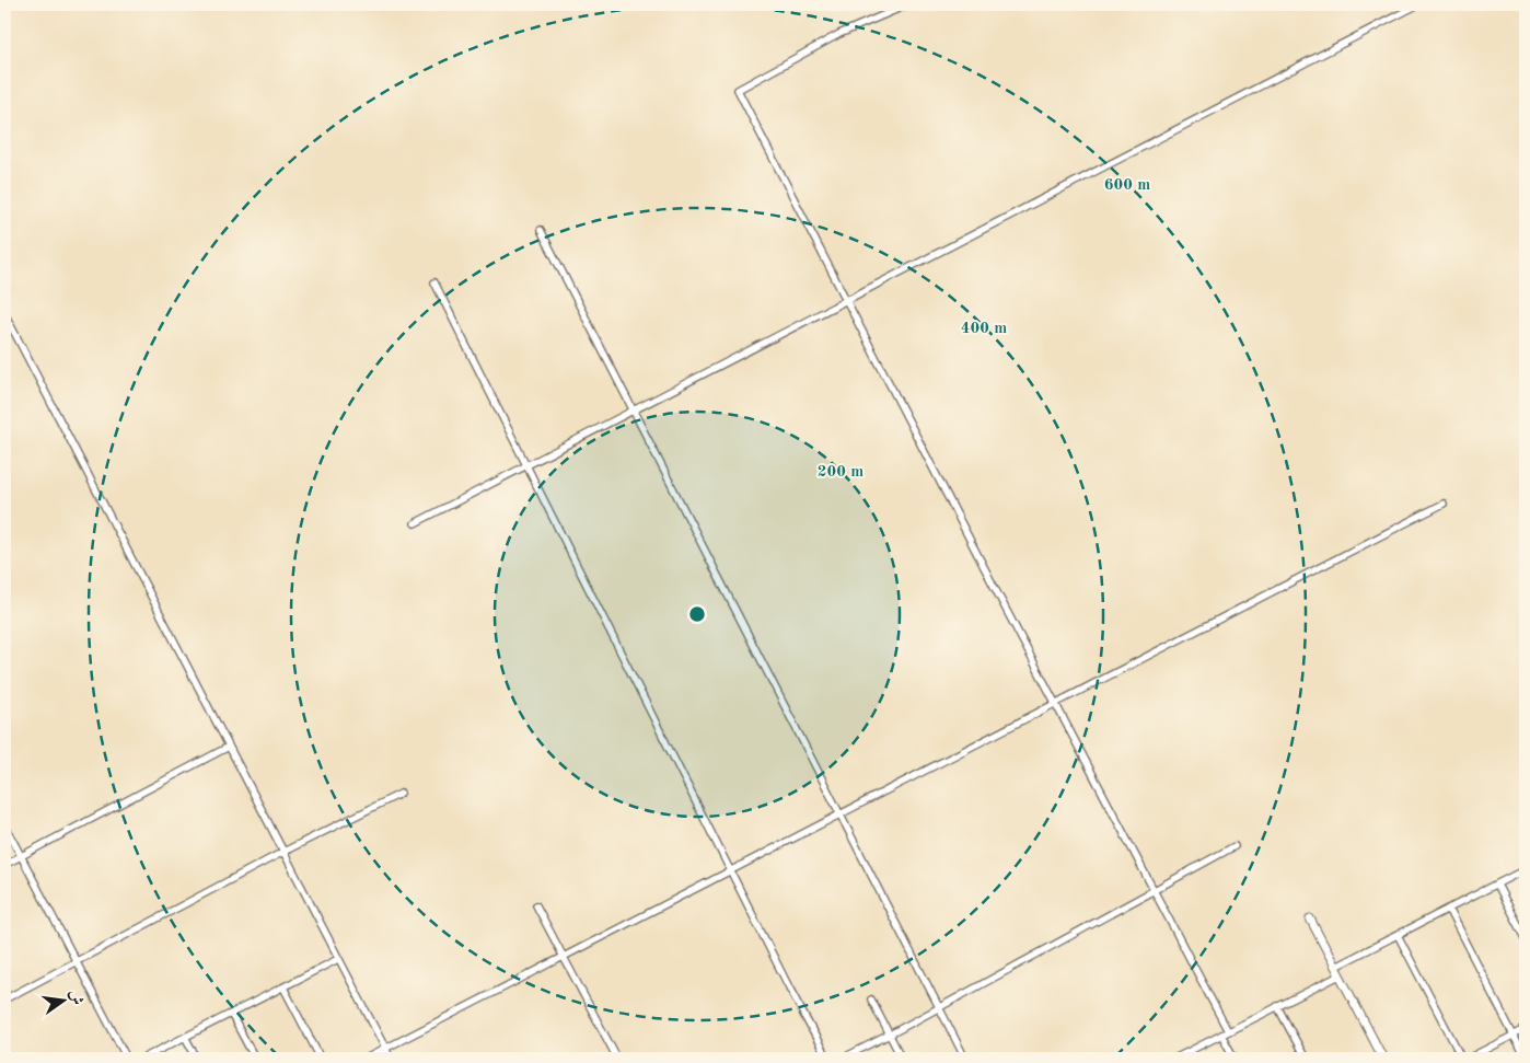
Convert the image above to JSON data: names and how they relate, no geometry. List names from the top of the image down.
{
  "north": "right",
  "rings": ["600 m", "400 m", "200 m"]
}
